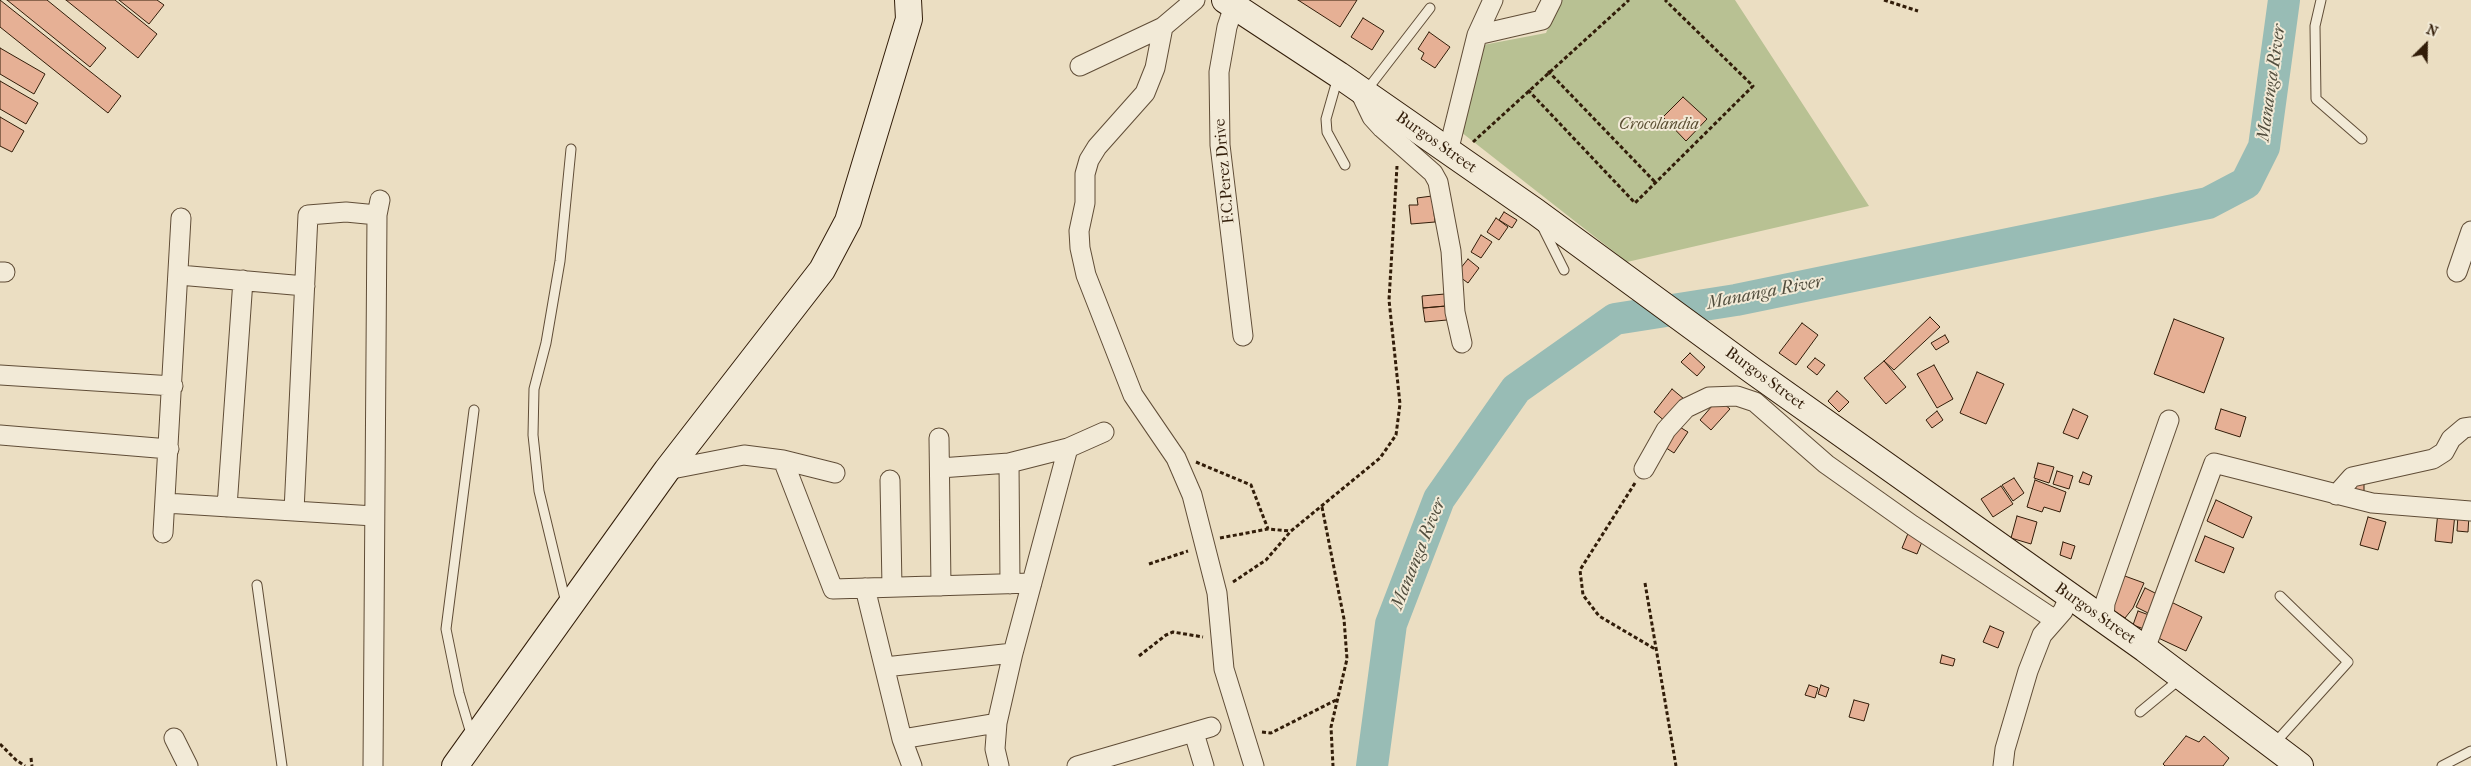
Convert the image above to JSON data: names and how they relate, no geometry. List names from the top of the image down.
{
  "streets": {
    "street": ["Burgos Street", "F.C.Perez Drive"]
  },
  "crossings": [
    ["Burgos Street", "F.C.Perez Drive"]
  ],
  "water": ["Mananga River"],
  "parks": ["Crocolandia"],
  "north": "top right"
}
